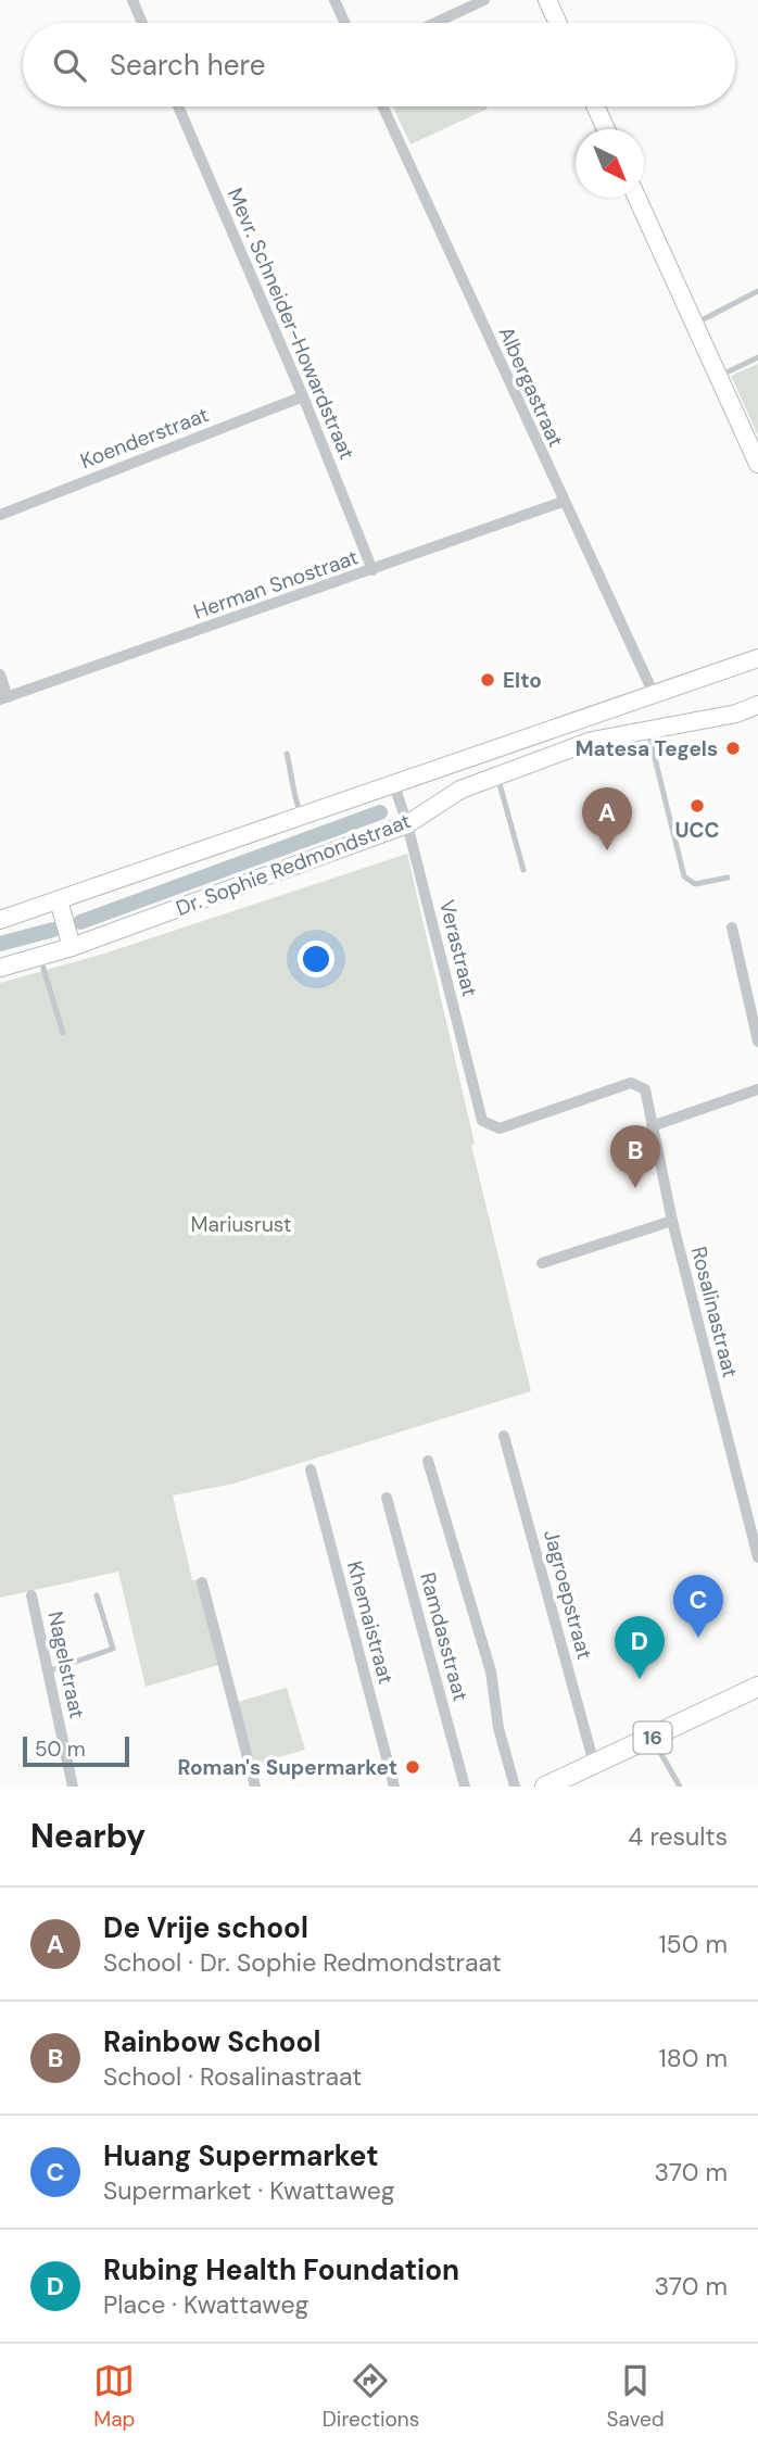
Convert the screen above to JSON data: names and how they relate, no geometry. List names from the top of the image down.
{
  "streets": {
    "main road": ["16"],
    "street": [
      "Mevr. Schneider-Howardstraat",
      "Albergastraat",
      "Koenderstraat",
      "Herman Snostraat",
      "Dr. Sophie Redmondstraat",
      "Verastraat",
      "Rosalinastraat",
      "Jagroepstraat",
      "Khemaistraat",
      "Ramdasstraat",
      "Nagelstraat"
    ]
  },
  "crossings": [
    ["Mevr. Schneider-Howardstraat", "Koenderstraat"],
    ["Mevr. Schneider-Howardstraat", "Herman Snostraat"],
    ["Albergastraat", "Herman Snostraat"],
    ["Albergastraat", "Dr. Sophie Redmondstraat"],
    ["Dr. Sophie Redmondstraat", "Verastraat"],
    ["Verastraat", "Rosalinastraat"],
    ["Jagroepstraat", "16"]
  ],
  "parks": ["Mariusrust"],
  "places": [
    "Elto",
    "Matesa Tegels",
    "UCC",
    "Roman's Supermarket"
  ],
  "scale_bar": "50 m",
  "north": "bottom right",
  "page": {
    "search": "Search here",
    "pins": [
      "A",
      "B",
      "C",
      "D"
    ],
    "scale": "50 m",
    "heading": ["Nearby", "4 results"],
    "list": [
      {
        "mark": "A",
        "name": "De Vrije school",
        "note": "School · Dr. Sophie Redmondstraat",
        "value": "150 m"
      },
      {
        "mark": "B",
        "name": "Rainbow School",
        "note": "School · Rosalinastraat",
        "value": "180 m"
      },
      {
        "mark": "C",
        "name": "Huang Supermarket",
        "note": "Supermarket · Kwattaweg",
        "value": "370 m"
      },
      {
        "mark": "D",
        "name": "Rubing Health Foundation",
        "note": "Place · Kwattaweg",
        "value": "370 m"
      }
    ],
    "nav": ["Map", "Directions", "Saved"]
  }
}
